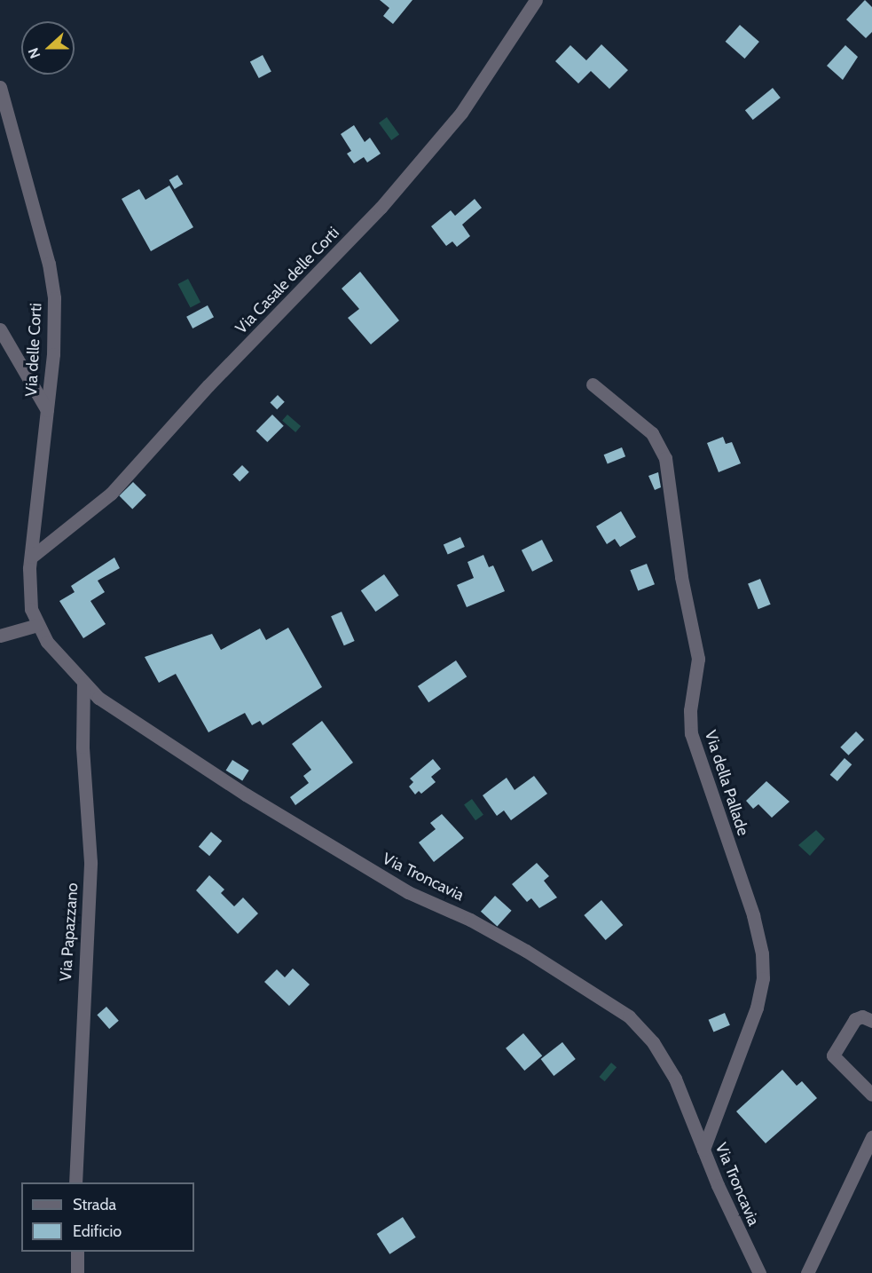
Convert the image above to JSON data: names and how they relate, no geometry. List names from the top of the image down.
{
  "streets": {
    "street": [
      "Via Casale delle Corti",
      "Via delle Corti",
      "Via della Pallade",
      "Via Troncavia",
      "Via Papazzano"
    ]
  },
  "crossings": [
    ["Via Casale delle Corti", "Via delle Corti"],
    ["Via Casale delle Corti", "Via Troncavia"],
    ["Via delle Corti", "Via Troncavia"],
    ["Via della Pallade", "Via Troncavia"],
    ["Via Troncavia", "Via Papazzano"]
  ],
  "legend": ["Strada", "Edificio"],
  "north": "left"
}
